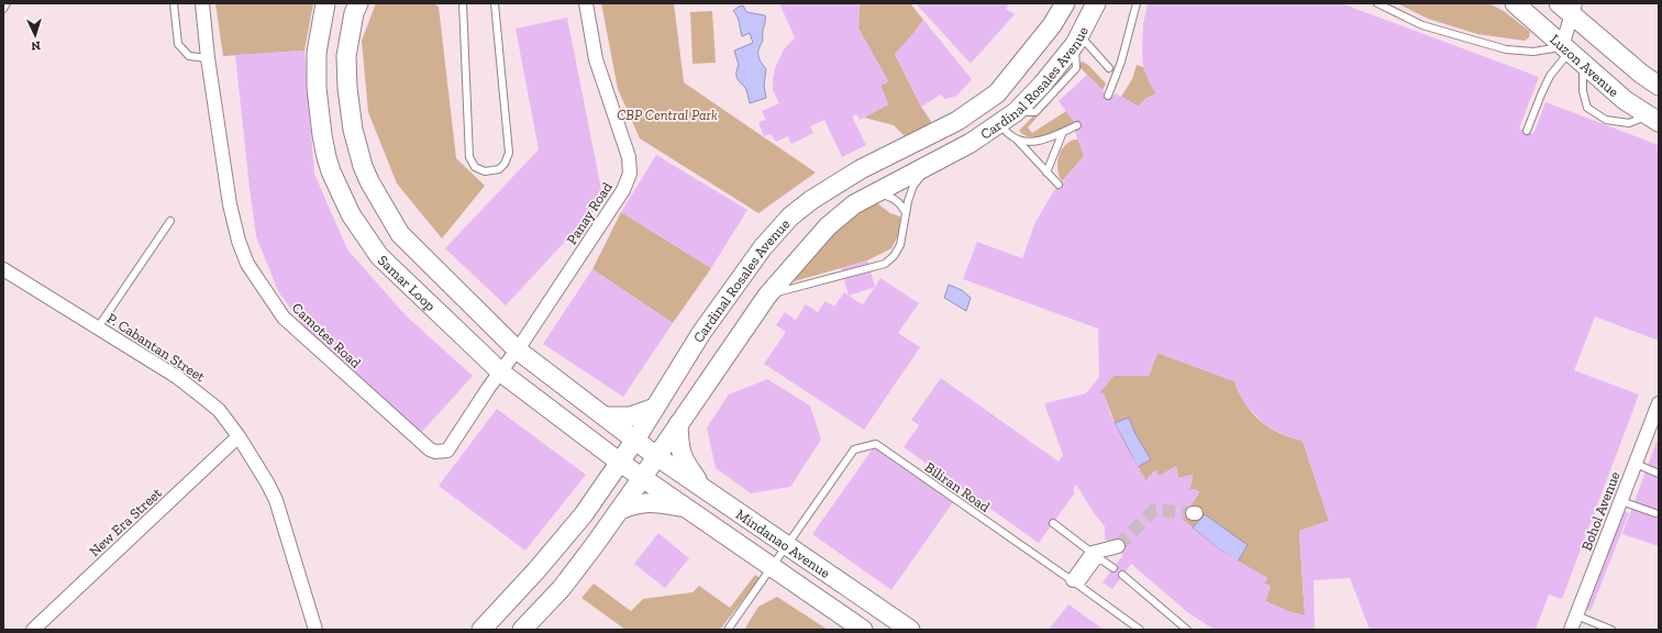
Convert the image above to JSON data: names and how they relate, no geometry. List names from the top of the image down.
{
  "streets": {
    "street": [
      "Luzon Avenue",
      "Cardinal Rosales Avenue",
      "Panay Road",
      "Samar Loop",
      "Camotes Road",
      "P. Cabantan Street",
      "Bohol Avenue",
      "New Era Street",
      "Mindanao Avenue"
    ],
    "lane": ["Biliran Road"]
  },
  "crossings": [
    ["Cardinal Rosales Avenue", "Samar Loop"],
    ["Cardinal Rosales Avenue", "Mindanao Avenue"],
    ["Panay Road", "Samar Loop"],
    ["Panay Road", "Camotes Road"],
    ["Samar Loop", "Camotes Road"],
    ["Samar Loop", "Mindanao Avenue"],
    ["P. Cabantan Street", "New Era Street"],
    ["Biliran Road", "Mindanao Avenue"]
  ],
  "parks": ["CBP Central Park"],
  "north": "bottom"
}
